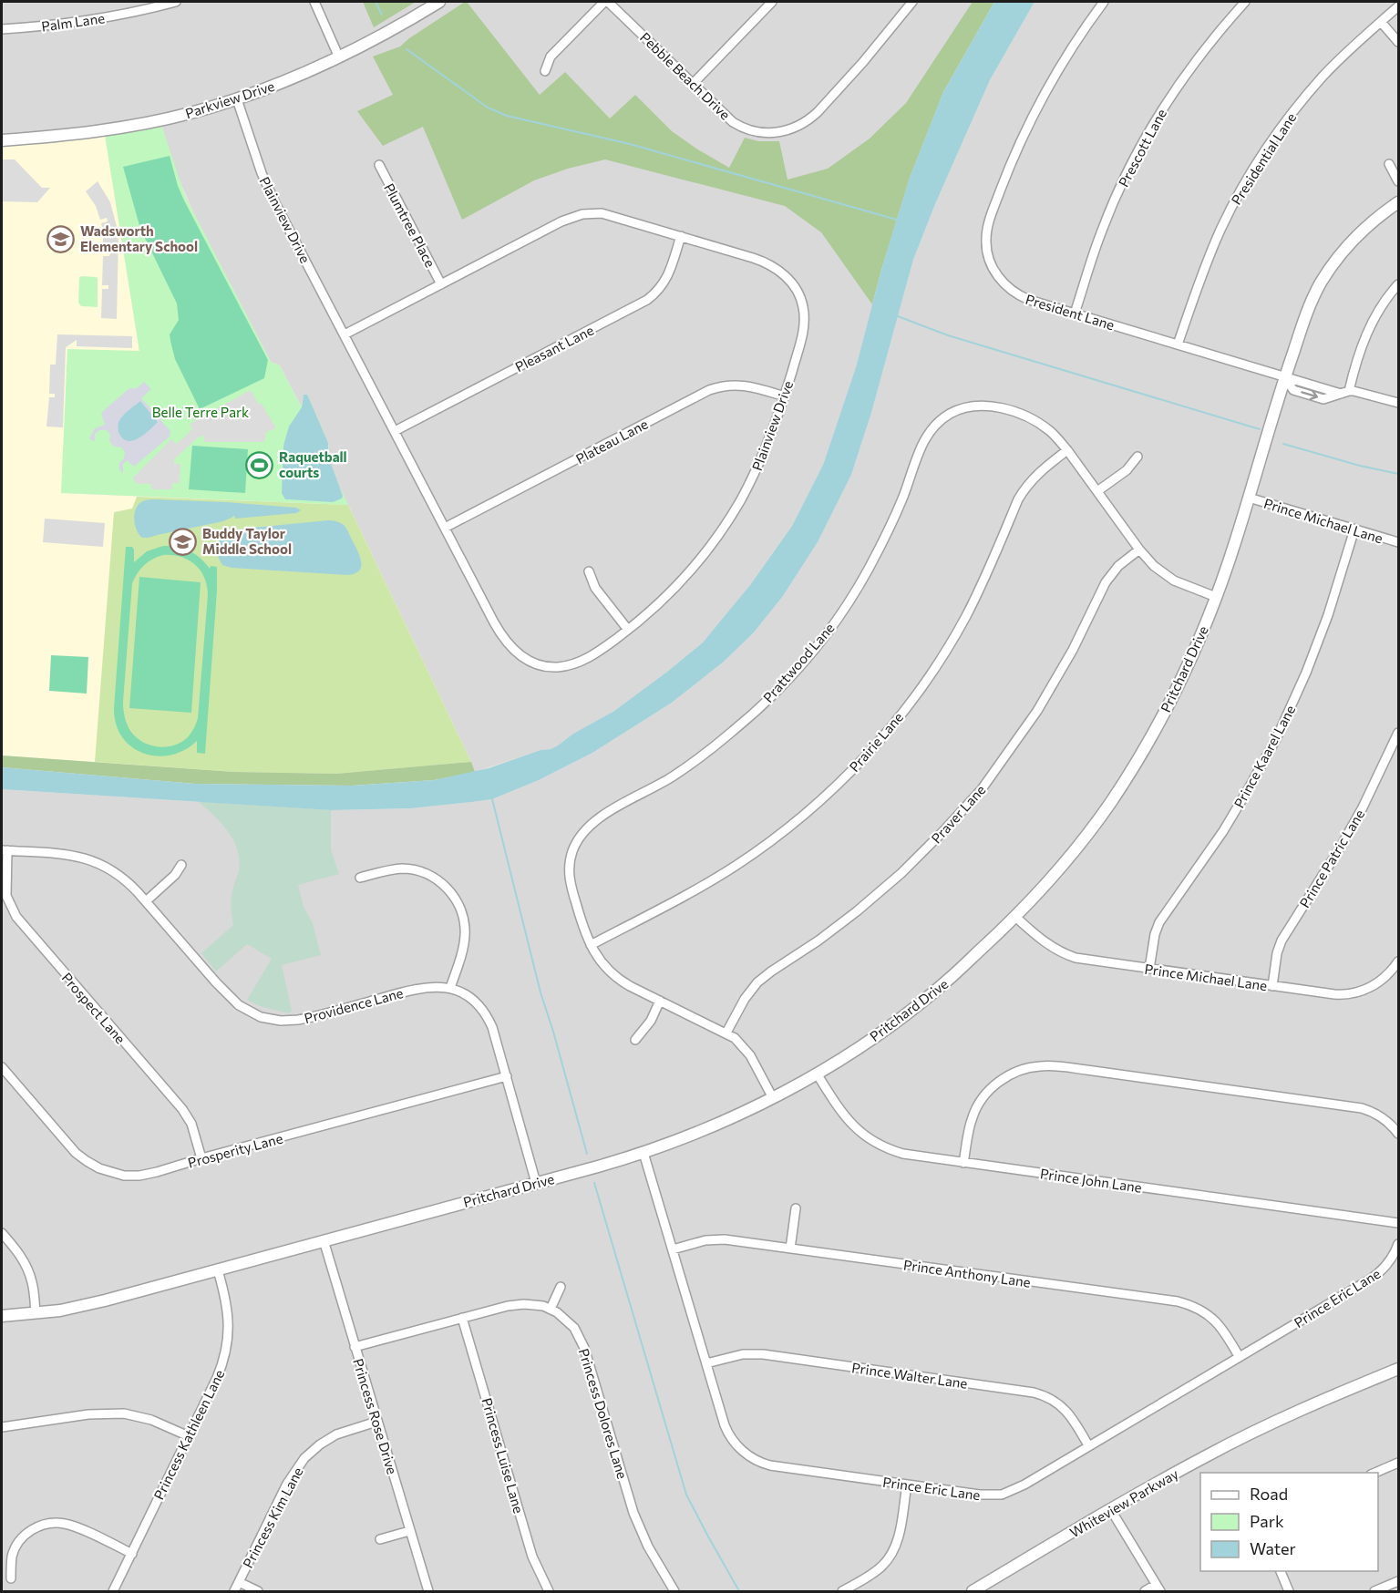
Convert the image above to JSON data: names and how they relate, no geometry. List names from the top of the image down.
{
  "streets": {
    "street": [
      "Palm Lane",
      "Pebble Beach Drive",
      "Parkview Drive",
      "Prescott Lane",
      "Presidential Lane",
      "Plainview Drive",
      "Plumtree Place",
      "President Lane",
      "Pleasant Lane",
      "Plateau Lane",
      "Prince Michael Lane",
      "Prattwood Lane",
      "Pritchard Drive",
      "Prairie Lane",
      "Prince Kaarel Lane",
      "Praver Lane",
      "Prince Patric Lane",
      "Providence Lane",
      "Prospect Lane",
      "Prosperity Lane",
      "Prince John Lane",
      "Prince Anthony Lane",
      "Prince Eric Lane",
      "Prince Walter Lane",
      "Princess Dolores Lane",
      "Princess Rose Drive",
      "Princess Kathleen Lane",
      "Princess Luise Lane",
      "Whiteview Parkway",
      "Princess Kim Lane"
    ]
  },
  "crossings": [
    ["Parkview Drive", "Plainview Drive"],
    ["Prescott Lane", "President Lane"],
    ["Presidential Lane", "President Lane"],
    ["Plainview Drive", "Plumtree Place"],
    ["Plainview Drive", "Pleasant Lane"],
    ["Plainview Drive", "Plateau Lane"],
    ["President Lane", "Pritchard Drive"],
    ["Prince Michael Lane", "Pritchard Drive"],
    ["Prince Michael Lane", "Prince Kaarel Lane"],
    ["Prince Michael Lane", "Prince Patric Lane"],
    ["Prattwood Lane", "Pritchard Drive"],
    ["Prattwood Lane", "Prairie Lane"],
    ["Prattwood Lane", "Praver Lane"],
    ["Pritchard Drive", "Providence Lane"],
    ["Pritchard Drive", "Prince John Lane"],
    ["Pritchard Drive", "Prince Eric Lane"],
    ["Pritchard Drive", "Princess Rose Drive"],
    ["Pritchard Drive", "Princess Kathleen Lane"],
    ["Providence Lane", "Prospect Lane"],
    ["Providence Lane", "Prosperity Lane"],
    ["Prospect Lane", "Prosperity Lane"],
    ["Prince Anthony Lane", "Prince Eric Lane"],
    ["Prince Eric Lane", "Prince Walter Lane"],
    ["Princess Rose Drive", "Princess Kim Lane"]
  ],
  "parks": ["Belle Terre Park"],
  "places": {
    "school or university": ["Wadsworth Elementary School", "Buddy Taylor Middle School"],
    "sports": ["Raquetball courts"]
  },
  "legend": ["Road", "Park", "Water"]
}
